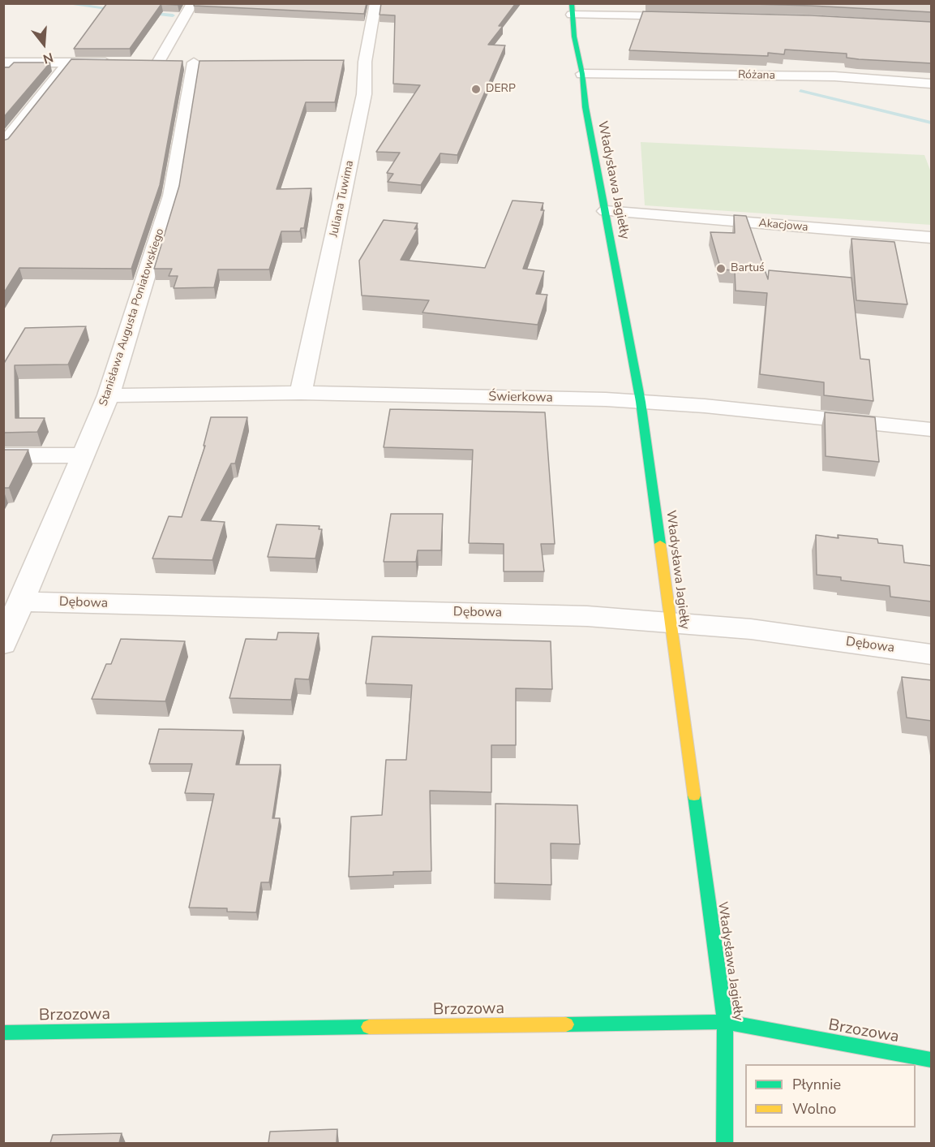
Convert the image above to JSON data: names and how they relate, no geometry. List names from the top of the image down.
{
  "streets": {
    "street": [
      "Różana",
      "Władysława Jagiełły",
      "Juliana Tuwima",
      "Akacjowa",
      "Stanisława Augusta Poniatowskiego",
      "Świerkowa",
      "Dębowa",
      "Brzozowa"
    ]
  },
  "crossings": [
    ["Różana", "Władysława Jagiełły"],
    ["Władysława Jagiełły", "Akacjowa"],
    ["Władysława Jagiełły", "Świerkowa"],
    ["Władysława Jagiełły", "Dębowa"],
    ["Władysława Jagiełły", "Brzozowa"],
    ["Juliana Tuwima", "Świerkowa"],
    ["Stanisława Augusta Poniatowskiego", "Świerkowa"],
    ["Stanisława Augusta Poniatowskiego", "Dębowa"]
  ],
  "places": ["DERP", "Bartuś"],
  "legend": ["Płynnie", "Wolno"],
  "north": "bottom"
}
